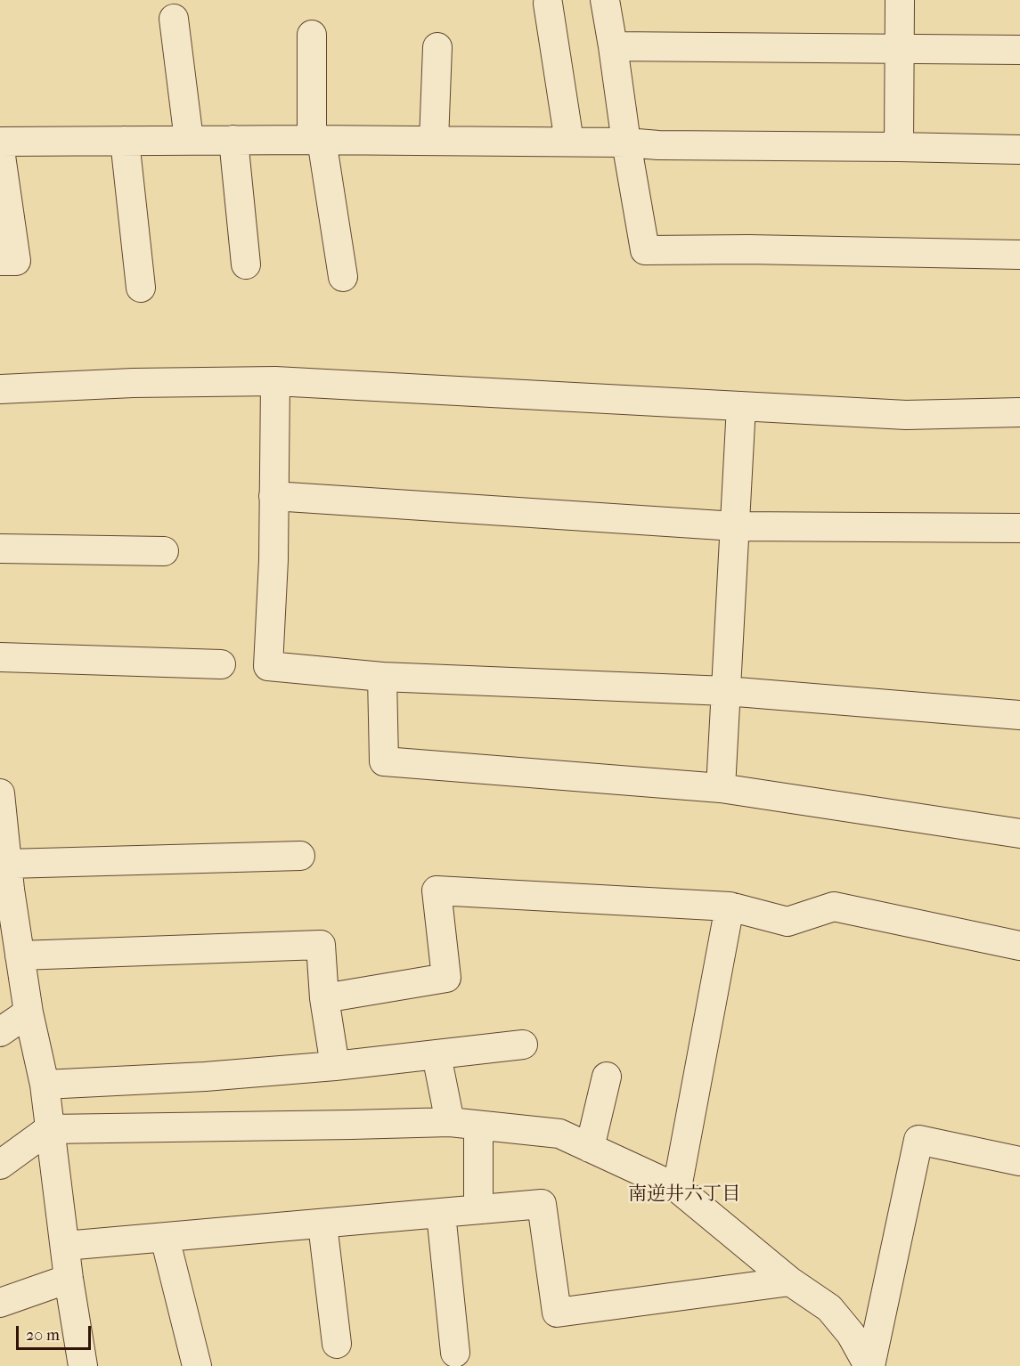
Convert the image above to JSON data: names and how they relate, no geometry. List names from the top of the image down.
{
  "districts": ["南逆井六丁目"],
  "scale_bar": "20 m"
}
